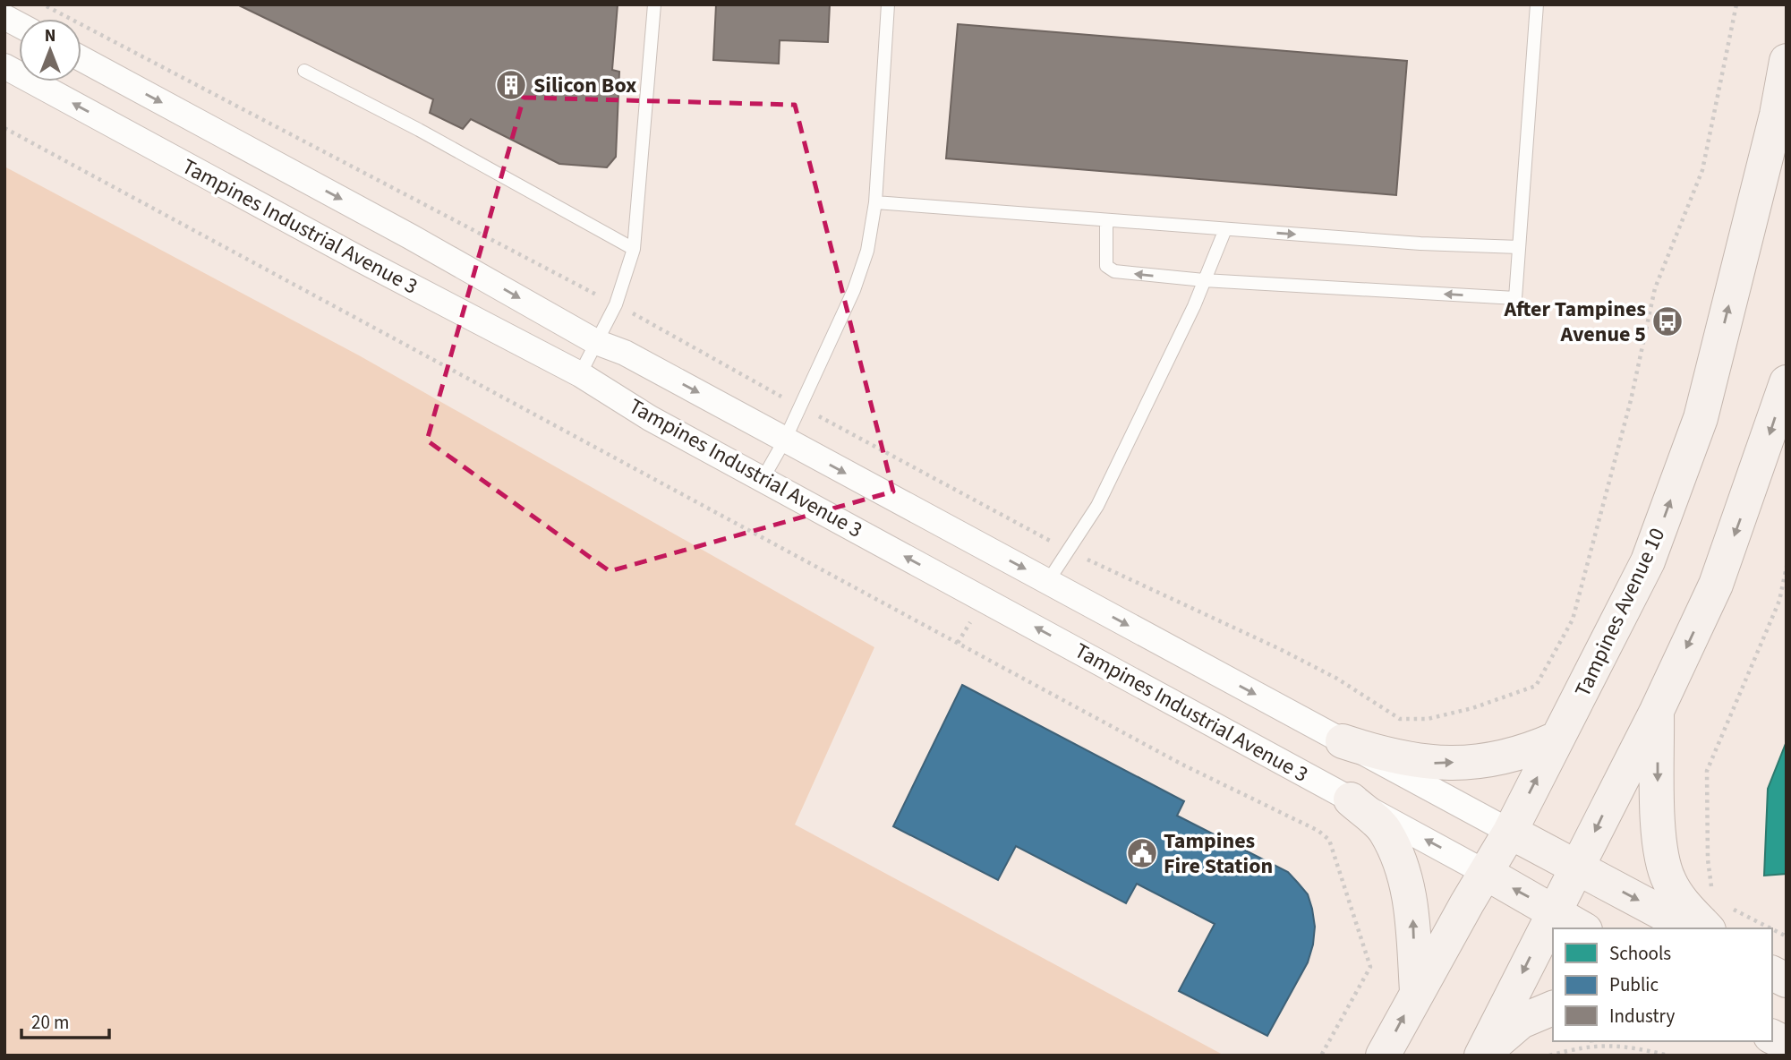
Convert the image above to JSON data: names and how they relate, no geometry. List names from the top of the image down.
{
  "streets": {
    "main road": ["Tampines Avenue 10"],
    "street": ["Tampines Industrial Avenue 3"]
  },
  "crossings": [
    ["Tampines Industrial Avenue 3", "Tampines Avenue 10"]
  ],
  "places": {
    "building": ["Silicon Box"],
    "bus stop": ["After Tampines Avenue 5"],
    "public building": ["Tampines Fire Station"]
  },
  "legend": ["Schools", "Public", "Industry"],
  "scale_bar": "20 m",
  "north": "top"
}
